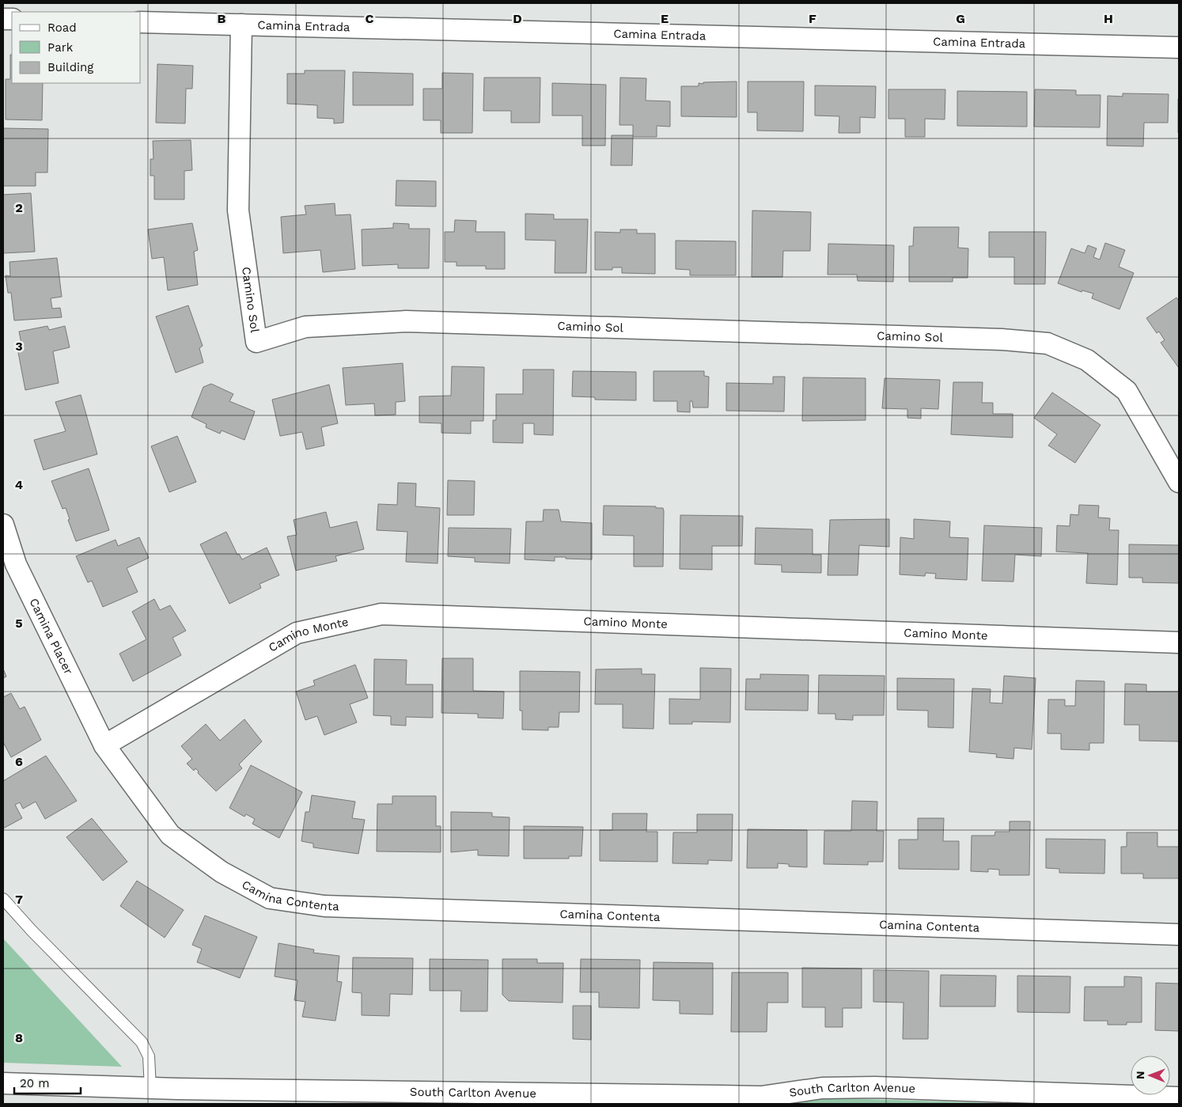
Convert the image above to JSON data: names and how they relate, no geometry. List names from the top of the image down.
{
  "streets": {
    "street": [
      "Camina Entrada",
      "Camino Sol",
      "Camino Monte",
      "Camina Placer",
      "Camina Contenta",
      "South Carlton Avenue"
    ]
  },
  "crossings": [
    ["Camina Entrada", "Camino Sol"],
    ["Camino Monte", "Camina Placer"],
    ["Camino Monte", "Camina Contenta"],
    ["Camina Placer", "Camina Contenta"]
  ],
  "legend": ["Road", "Park", "Building"],
  "scale_bar": "20 m",
  "north": "left",
  "grid": {
    "columns": [
      "B",
      "C",
      "D",
      "E",
      "F",
      "G",
      "H"
    ],
    "rows": [
      "2",
      "3",
      "4",
      "5",
      "6",
      "7",
      "8"
    ]
  }
}
